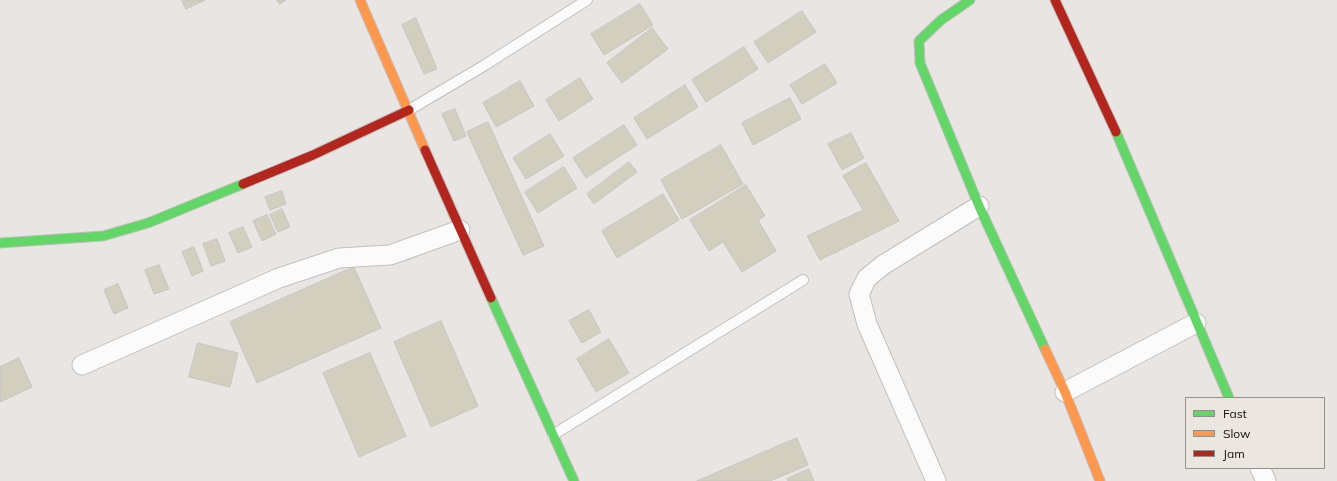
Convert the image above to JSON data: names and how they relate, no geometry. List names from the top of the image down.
{
  "legend": ["Fast", "Slow", "Jam"]
}
